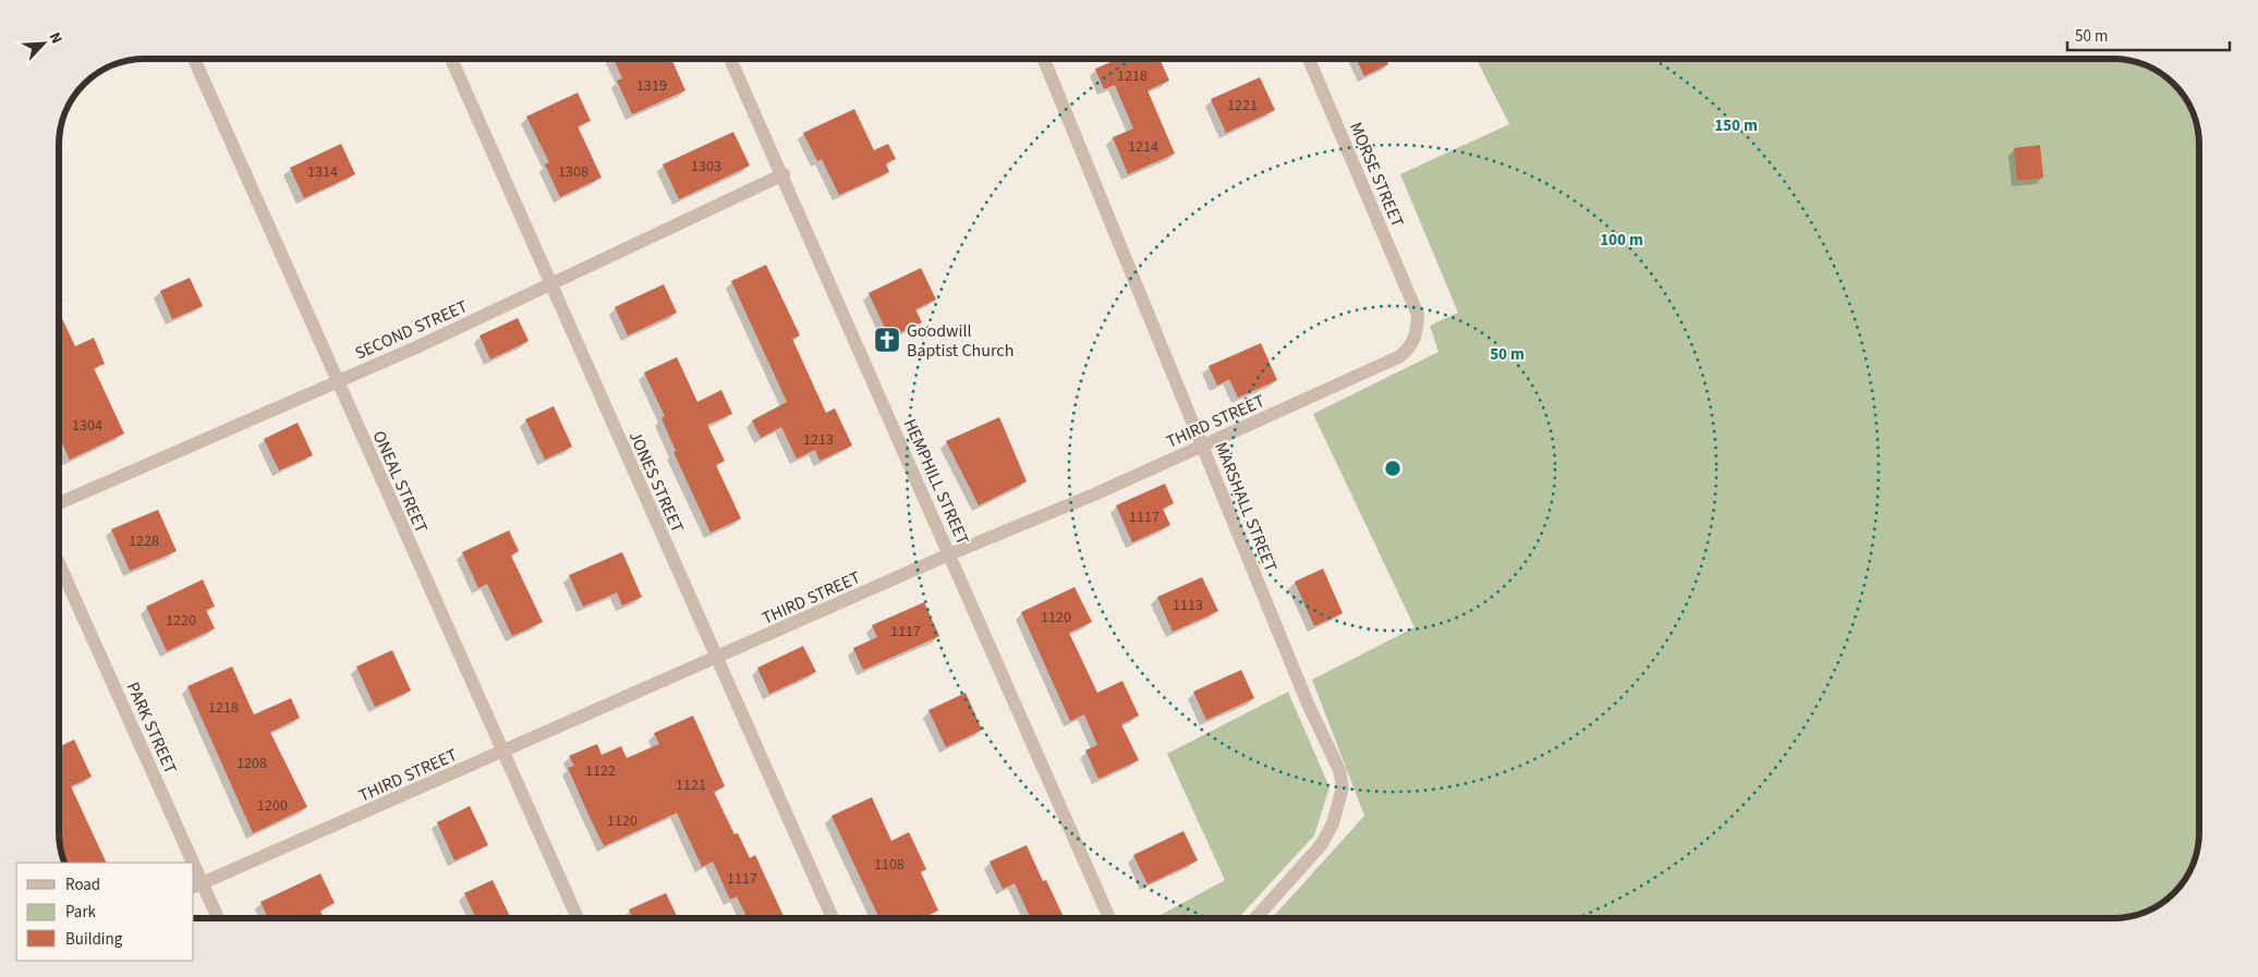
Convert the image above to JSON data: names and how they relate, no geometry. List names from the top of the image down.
{
  "streets": {
    "street": [
      "MORSE STREET",
      "SECOND STREET",
      "THIRD STREET",
      "ONEAL STREET",
      "JONES STREET",
      "HEMPHILL STREET",
      "MARSHALL STREET",
      "PARK STREET"
    ]
  },
  "crossings": [
    ["MORSE STREET", "THIRD STREET"],
    ["SECOND STREET", "ONEAL STREET"],
    ["SECOND STREET", "JONES STREET"],
    ["SECOND STREET", "HEMPHILL STREET"],
    ["THIRD STREET", "ONEAL STREET"],
    ["THIRD STREET", "JONES STREET"],
    ["THIRD STREET", "HEMPHILL STREET"],
    ["THIRD STREET", "MARSHALL STREET"],
    ["THIRD STREET", "PARK STREET"]
  ],
  "places": {
    "church": ["Goodwill Baptist Church"]
  },
  "house_numbers": [
    "1218",
    "1319",
    "1221",
    "1214",
    "1303",
    "1314",
    "1308",
    "1304",
    "1213",
    "1117",
    "1228",
    "1113",
    "1120",
    "1220",
    "1117",
    "1218",
    "1208",
    "1122",
    "1121",
    "1200",
    "1120",
    "1108",
    "1117"
  ],
  "legend": ["Road", "Park", "Building"],
  "scale_bar": "50 m",
  "north": "top right",
  "rings": ["150 m", "100 m", "50 m"]
}
